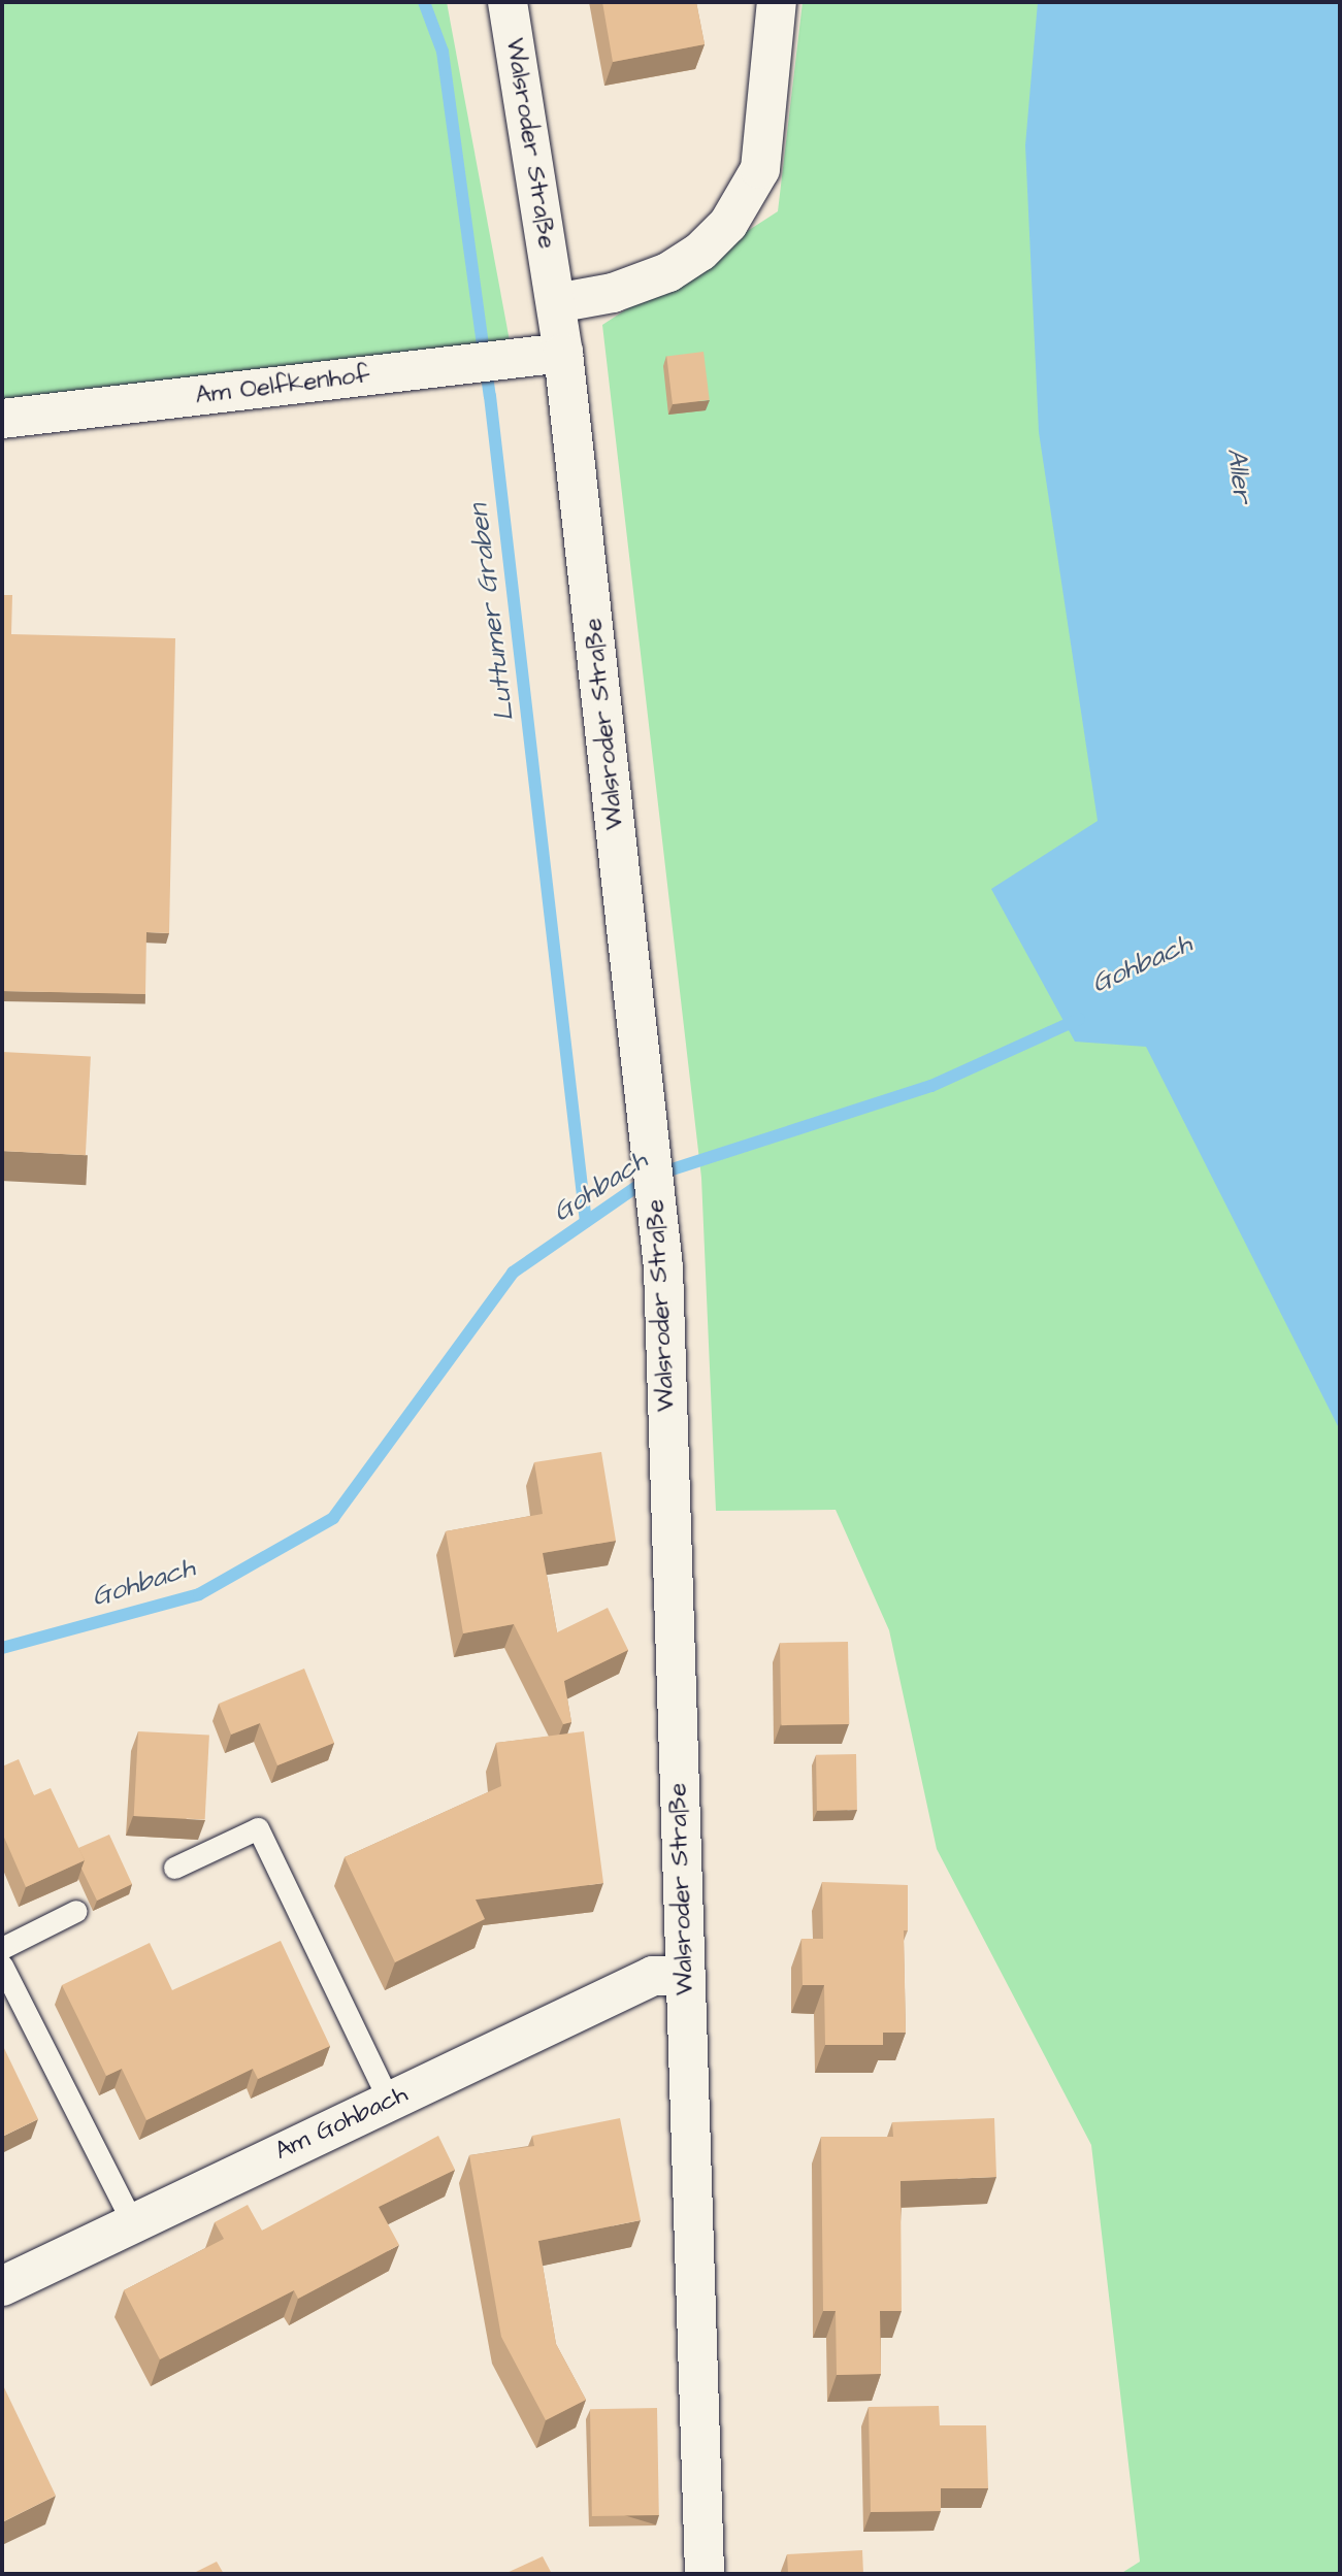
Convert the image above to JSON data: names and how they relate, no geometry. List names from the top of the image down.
{
  "streets": {
    "main road": ["Walsroder Straße", "Am Oelfkenhof", "Am Gohbach"]
  },
  "crossings": [
    ["Walsroder Straße", "Am Oelfkenhof"],
    ["Walsroder Straße", "Am Gohbach"]
  ],
  "water": ["Aller", "Luttumer Graben", "Gohbach"]
}
